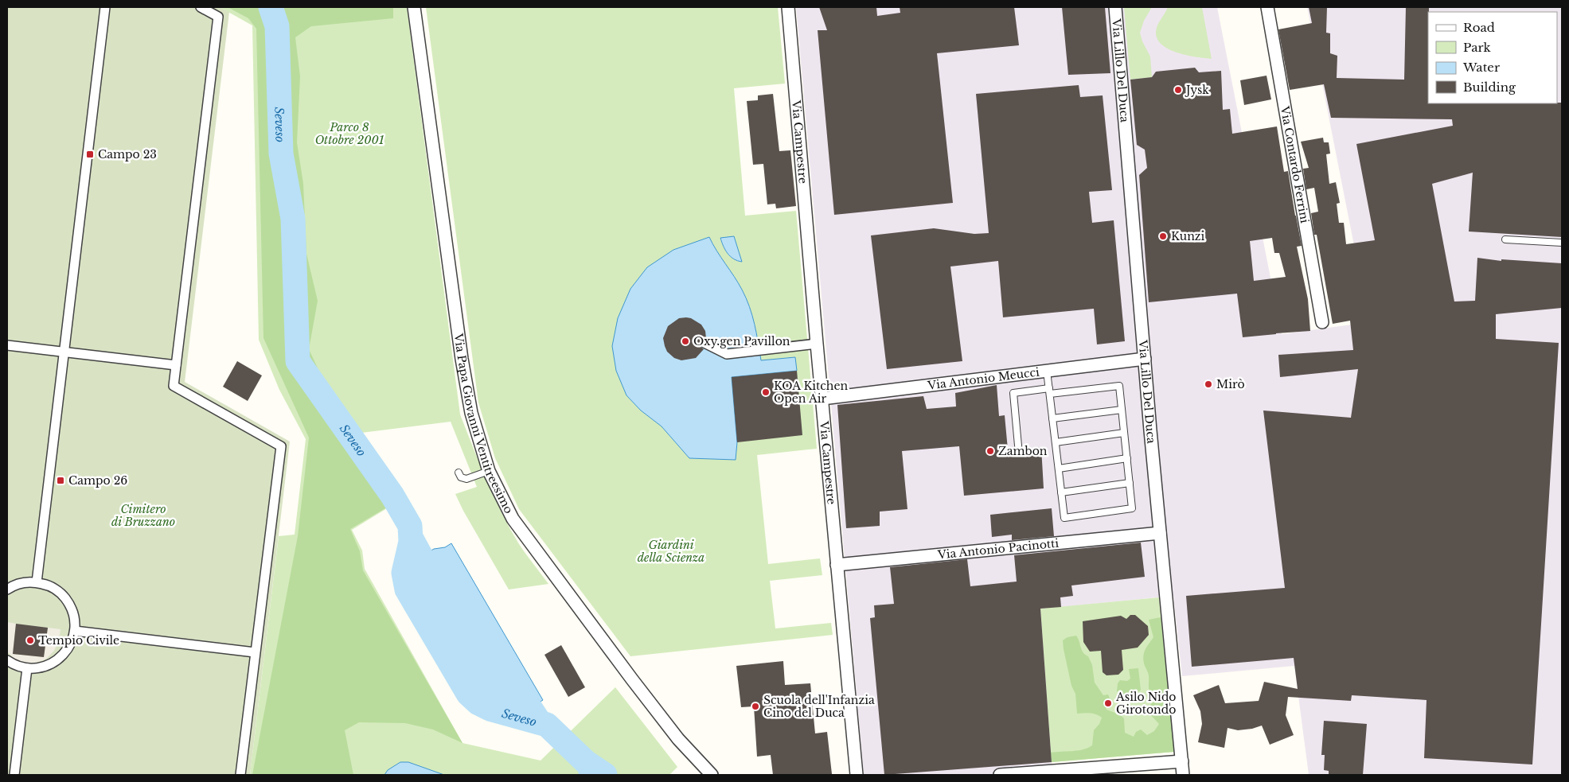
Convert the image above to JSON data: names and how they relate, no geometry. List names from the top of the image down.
{
  "streets": {
    "street": [
      "Via Lillo Del Duca",
      "Via Campestre",
      "Via Contardo Ferrini",
      "Via Antonio Meucci",
      "Via Papa Giovanni Ventitreesimo",
      "Via Antonio Pacinotti"
    ]
  },
  "crossings": [
    ["Via Lillo Del Duca", "Via Antonio Meucci"],
    ["Via Lillo Del Duca", "Via Antonio Pacinotti"],
    ["Via Campestre", "Via Antonio Meucci"],
    ["Via Campestre", "Via Antonio Pacinotti"]
  ],
  "water": ["Seveso"],
  "parks": ["Parco 8 Ottobre 2001", "Cimitero di Bruzzano", "Giardini della Scienza"],
  "places": {
    "other": [
      "Jysk",
      "Kunzi",
      "Oxy.gen Pavillon",
      "Mirò",
      "KOA Kitchen Open Air",
      "Zambon",
      "Tempio Civile",
      "Asilo Nido Girotondo",
      "Scuola dell'Infanzia Cino del Duca"
    ],
    "transit": ["Campo 23", "Campo 26"]
  },
  "legend": [
    "Road",
    "Park",
    "Water",
    "Building"
  ]
}
